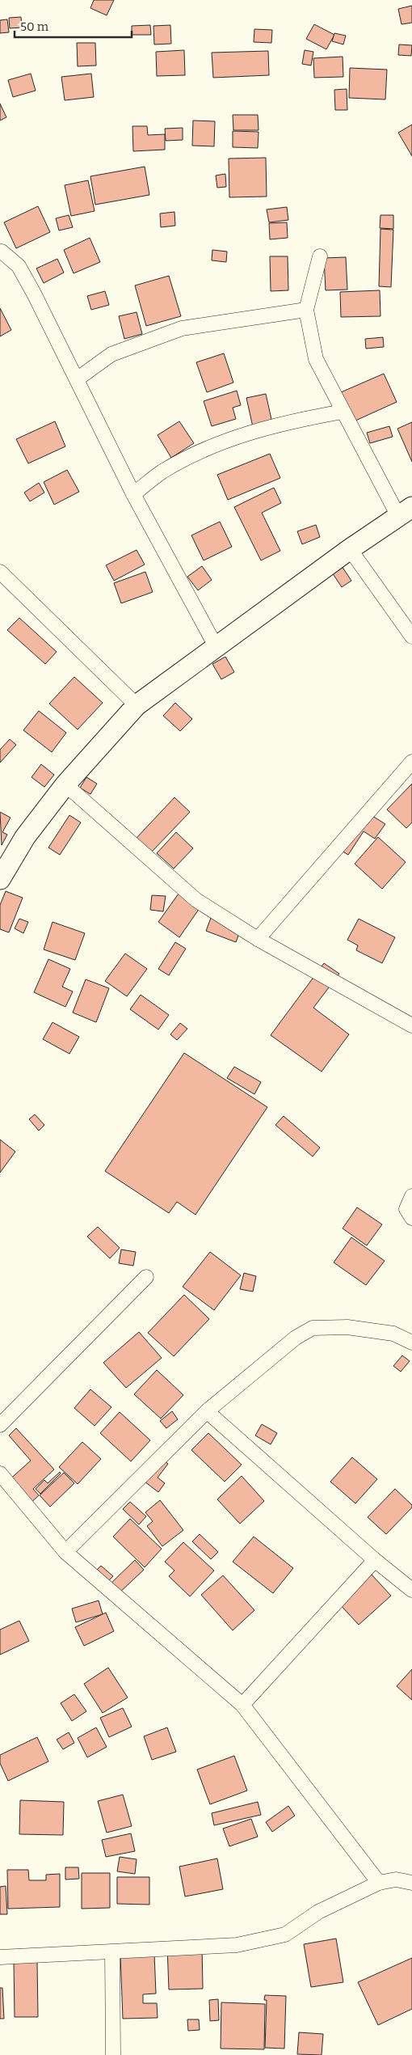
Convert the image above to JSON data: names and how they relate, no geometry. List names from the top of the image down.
{
  "scale_bar": "50 m"
}
